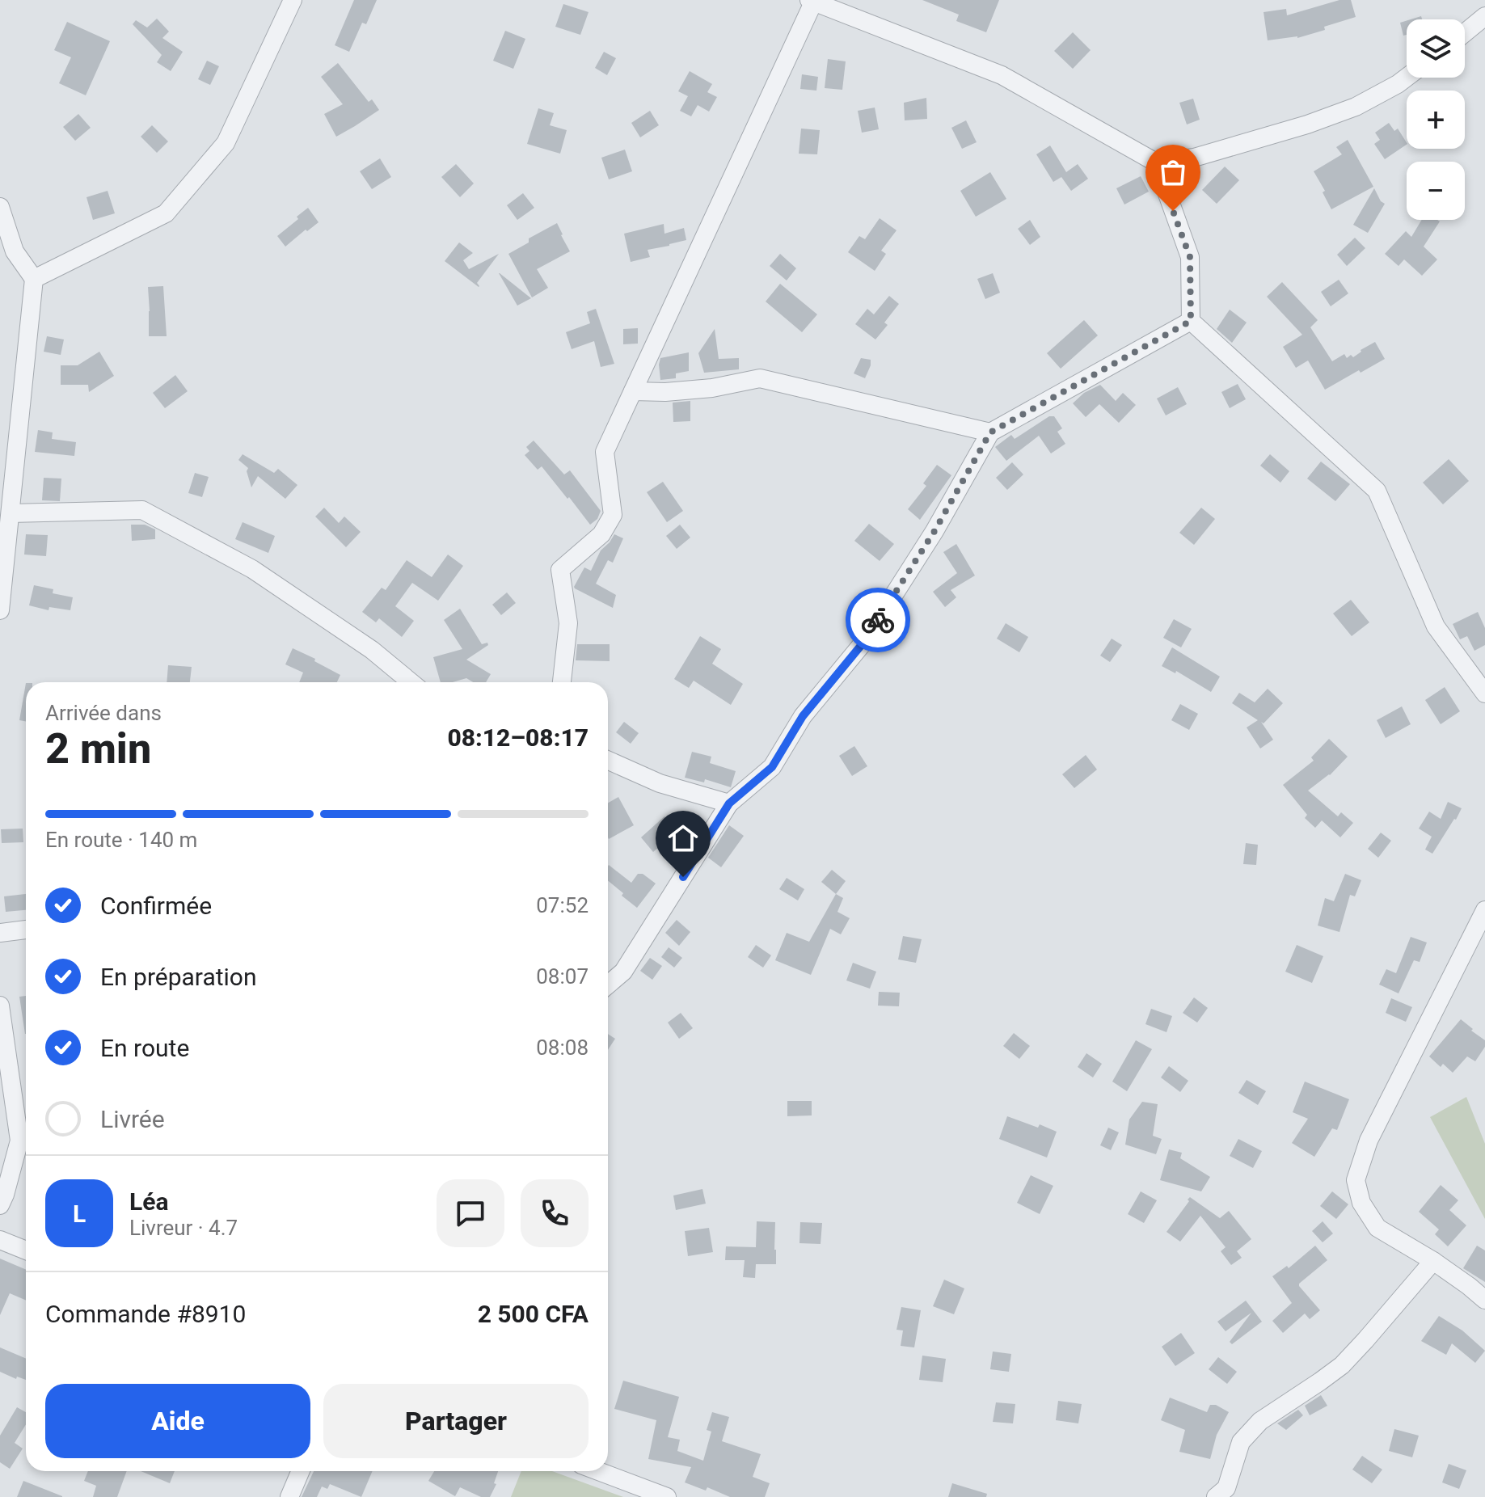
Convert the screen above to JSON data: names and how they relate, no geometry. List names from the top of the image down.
{
  "page": {
    "map_buttons": ["+", "−"],
    "heading": ["2 min", "Arrivée dans", "08:12–08:17"],
    "panel": [
      "Léa",
      "Livreur · 4.7",
      "Commande #8910",
      "2 500 CFA"
    ],
    "bar": "En route · 140 m",
    "list": [
      ["Confirmée", "07:52"],
      ["En préparation", "08:07"],
      ["En route", "08:08"],
      "Livrée"
    ],
    "round": "L",
    "buttons": ["Aide", "Partager"]
  }
}
